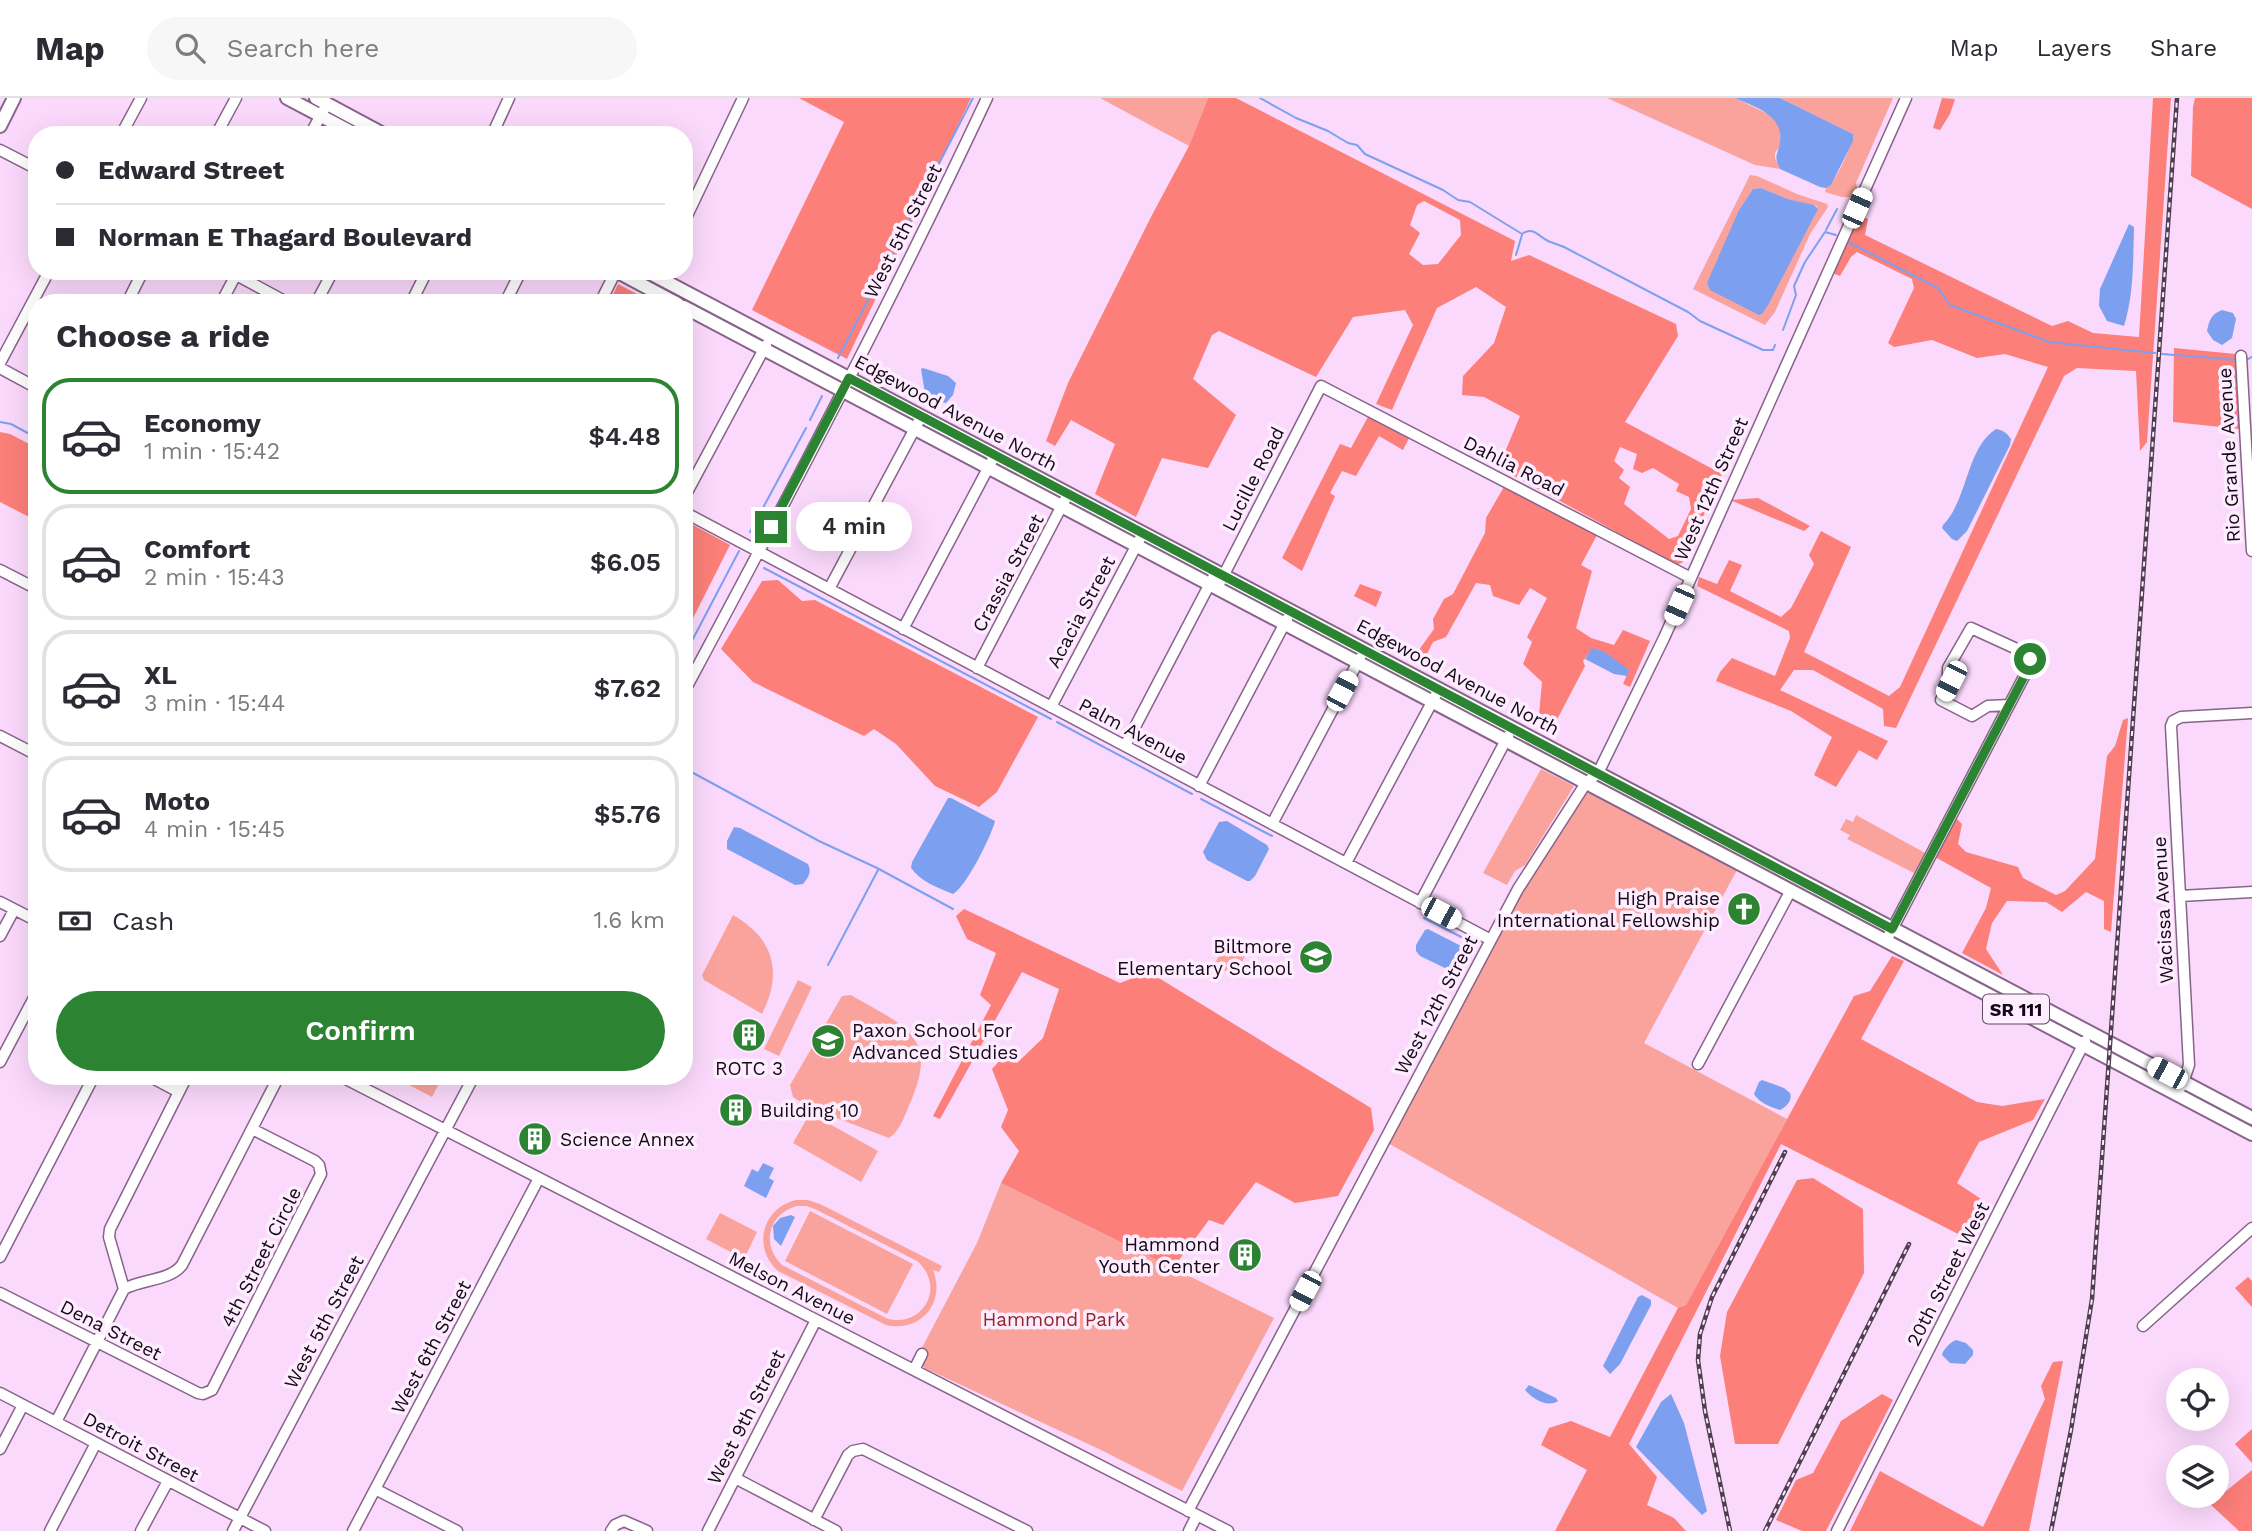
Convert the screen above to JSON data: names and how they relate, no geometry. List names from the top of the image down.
{
  "streets": {
    "main road": ["Edgewood Avenue North", "SR 111"],
    "street": [
      "West 5th Street",
      "Rio Grande Avenue",
      "Dahlia Road",
      "Lucille Road",
      "West 12th Street",
      "Crassia Street",
      "Acacia Street",
      "Palm Avenue",
      "Wacissa Avenue",
      "4th Street Circle",
      "20th Street West",
      "Melson Avenue",
      "Dena Street",
      "West 6th Street",
      "West 9th Street",
      "Detroit Street"
    ]
  },
  "crossings": [
    ["West 5th Street", "Edgewood Avenue North"],
    ["West 5th Street", "Palm Avenue"],
    ["West 5th Street", "Melson Avenue"],
    ["West 5th Street", "Detroit Street"],
    ["Edgewood Avenue North", "Lucille Road"],
    ["Edgewood Avenue North", "West 12th Street"],
    ["Edgewood Avenue North", "Crassia Street"],
    ["Edgewood Avenue North", "Acacia Street"],
    ["Edgewood Avenue North", "Wacissa Avenue"],
    ["Edgewood Avenue North", "20th Street West"],
    ["Dahlia Road", "Lucille Road"],
    ["Dahlia Road", "West 12th Street"],
    ["Lucille Road", "Palm Avenue"],
    ["West 12th Street", "Palm Avenue"],
    ["West 12th Street", "Melson Avenue"],
    ["Crassia Street", "Palm Avenue"],
    ["Acacia Street", "Palm Avenue"],
    ["4th Street Circle", "Dena Street"],
    ["Melson Avenue", "West 6th Street"],
    ["Melson Avenue", "West 9th Street"]
  ],
  "parks": ["Hammond Park"],
  "places": {
    "church": ["High Praise International Fellowship"],
    "school or university": ["Biltmore Elementary School", "Paxon School For Advanced Studies"],
    "building": [
      "ROTC 3",
      "Building 10",
      "Science Annex",
      "Hammond Youth Center"
    ]
  },
  "page": {
    "header": "Map",
    "search": "Search here",
    "nav": ["Map", "Layers", "Share"],
    "banner": ["Edward Street", "Norman E Thagard Boulevard"],
    "heading": "Choose a ride",
    "list": [
      {
        "name": "Economy",
        "note": "1 min · 15:42",
        "value": "$4.48"
      },
      {
        "name": "Comfort",
        "note": "2 min · 15:43",
        "value": "$6.05"
      },
      {
        "name": "XL",
        "note": "3 min · 15:44",
        "value": "$7.62"
      },
      {
        "name": "Moto",
        "note": "4 min · 15:45",
        "value": "$5.76"
      }
    ],
    "bubble": "4 min",
    "pay": ["Cash", "1.6 km"],
    "buttons": "Confirm"
  }
}
